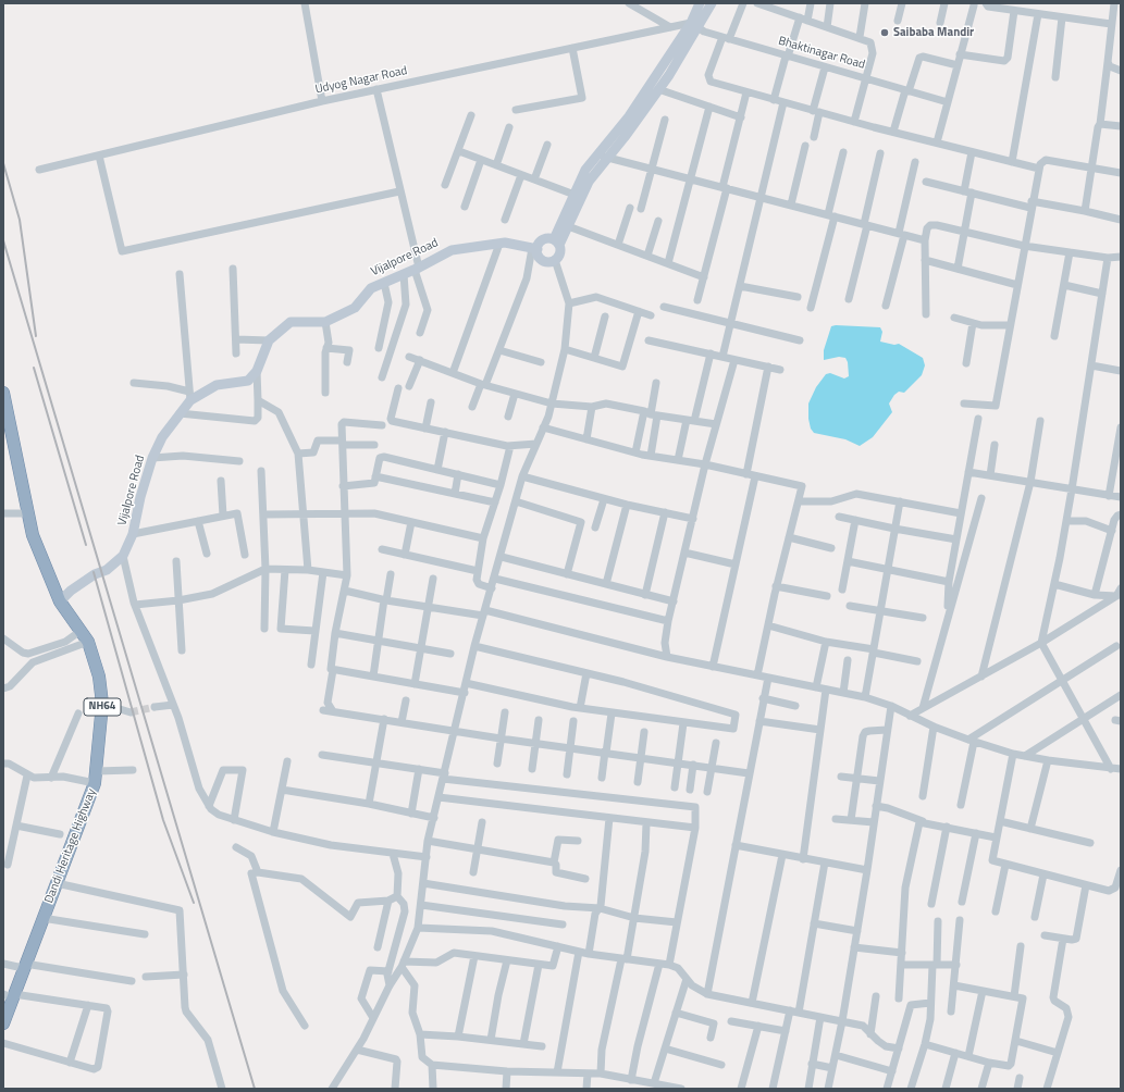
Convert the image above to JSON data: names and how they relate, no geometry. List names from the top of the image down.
{
  "streets": {
    "highway": ["NH64", "Dandi Heritage Highway"],
    "main road": ["Vijalpore Road"],
    "street": ["Bhaktinagar Road", "Udyog Nagar Road"]
  },
  "crossings": [
    ["Bhaktinagar Road", "Udyog Nagar Road"],
    ["Vijalpore Road", "Dandi Heritage Highway"]
  ],
  "places": ["Saibaba Mandir"]
}
